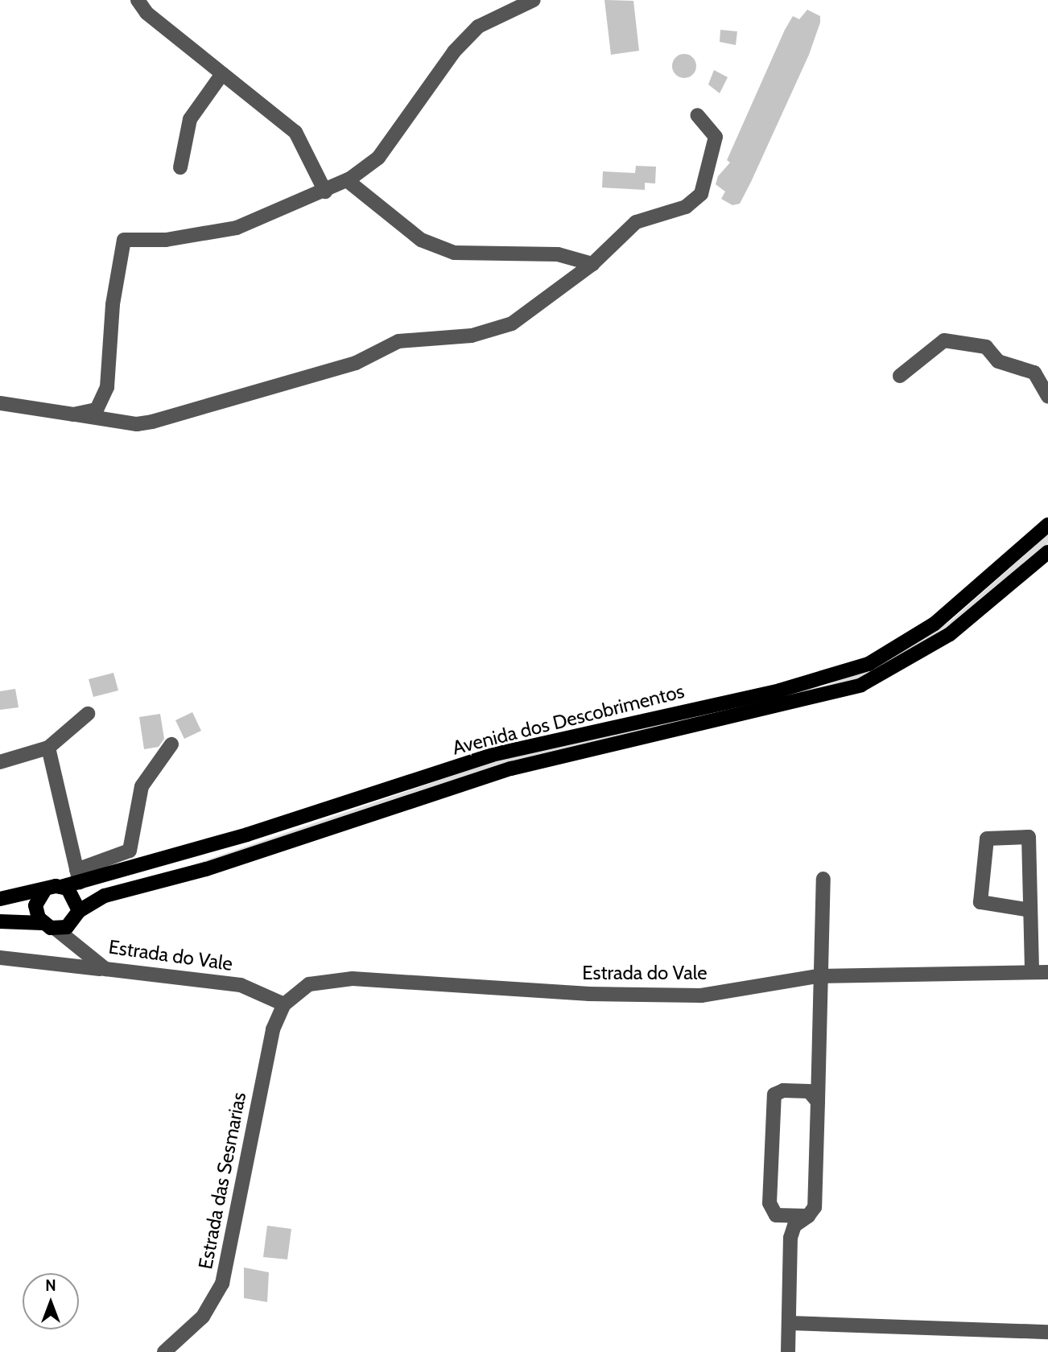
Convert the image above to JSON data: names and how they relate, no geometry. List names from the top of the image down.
{
  "streets": {
    "main road": ["Avenida dos Descobrimentos"],
    "street": ["Estrada do Vale", "Estrada das Sesmarias"]
  },
  "crossings": [
    ["Estrada do Vale", "Estrada das Sesmarias"]
  ],
  "north": "top"
}
